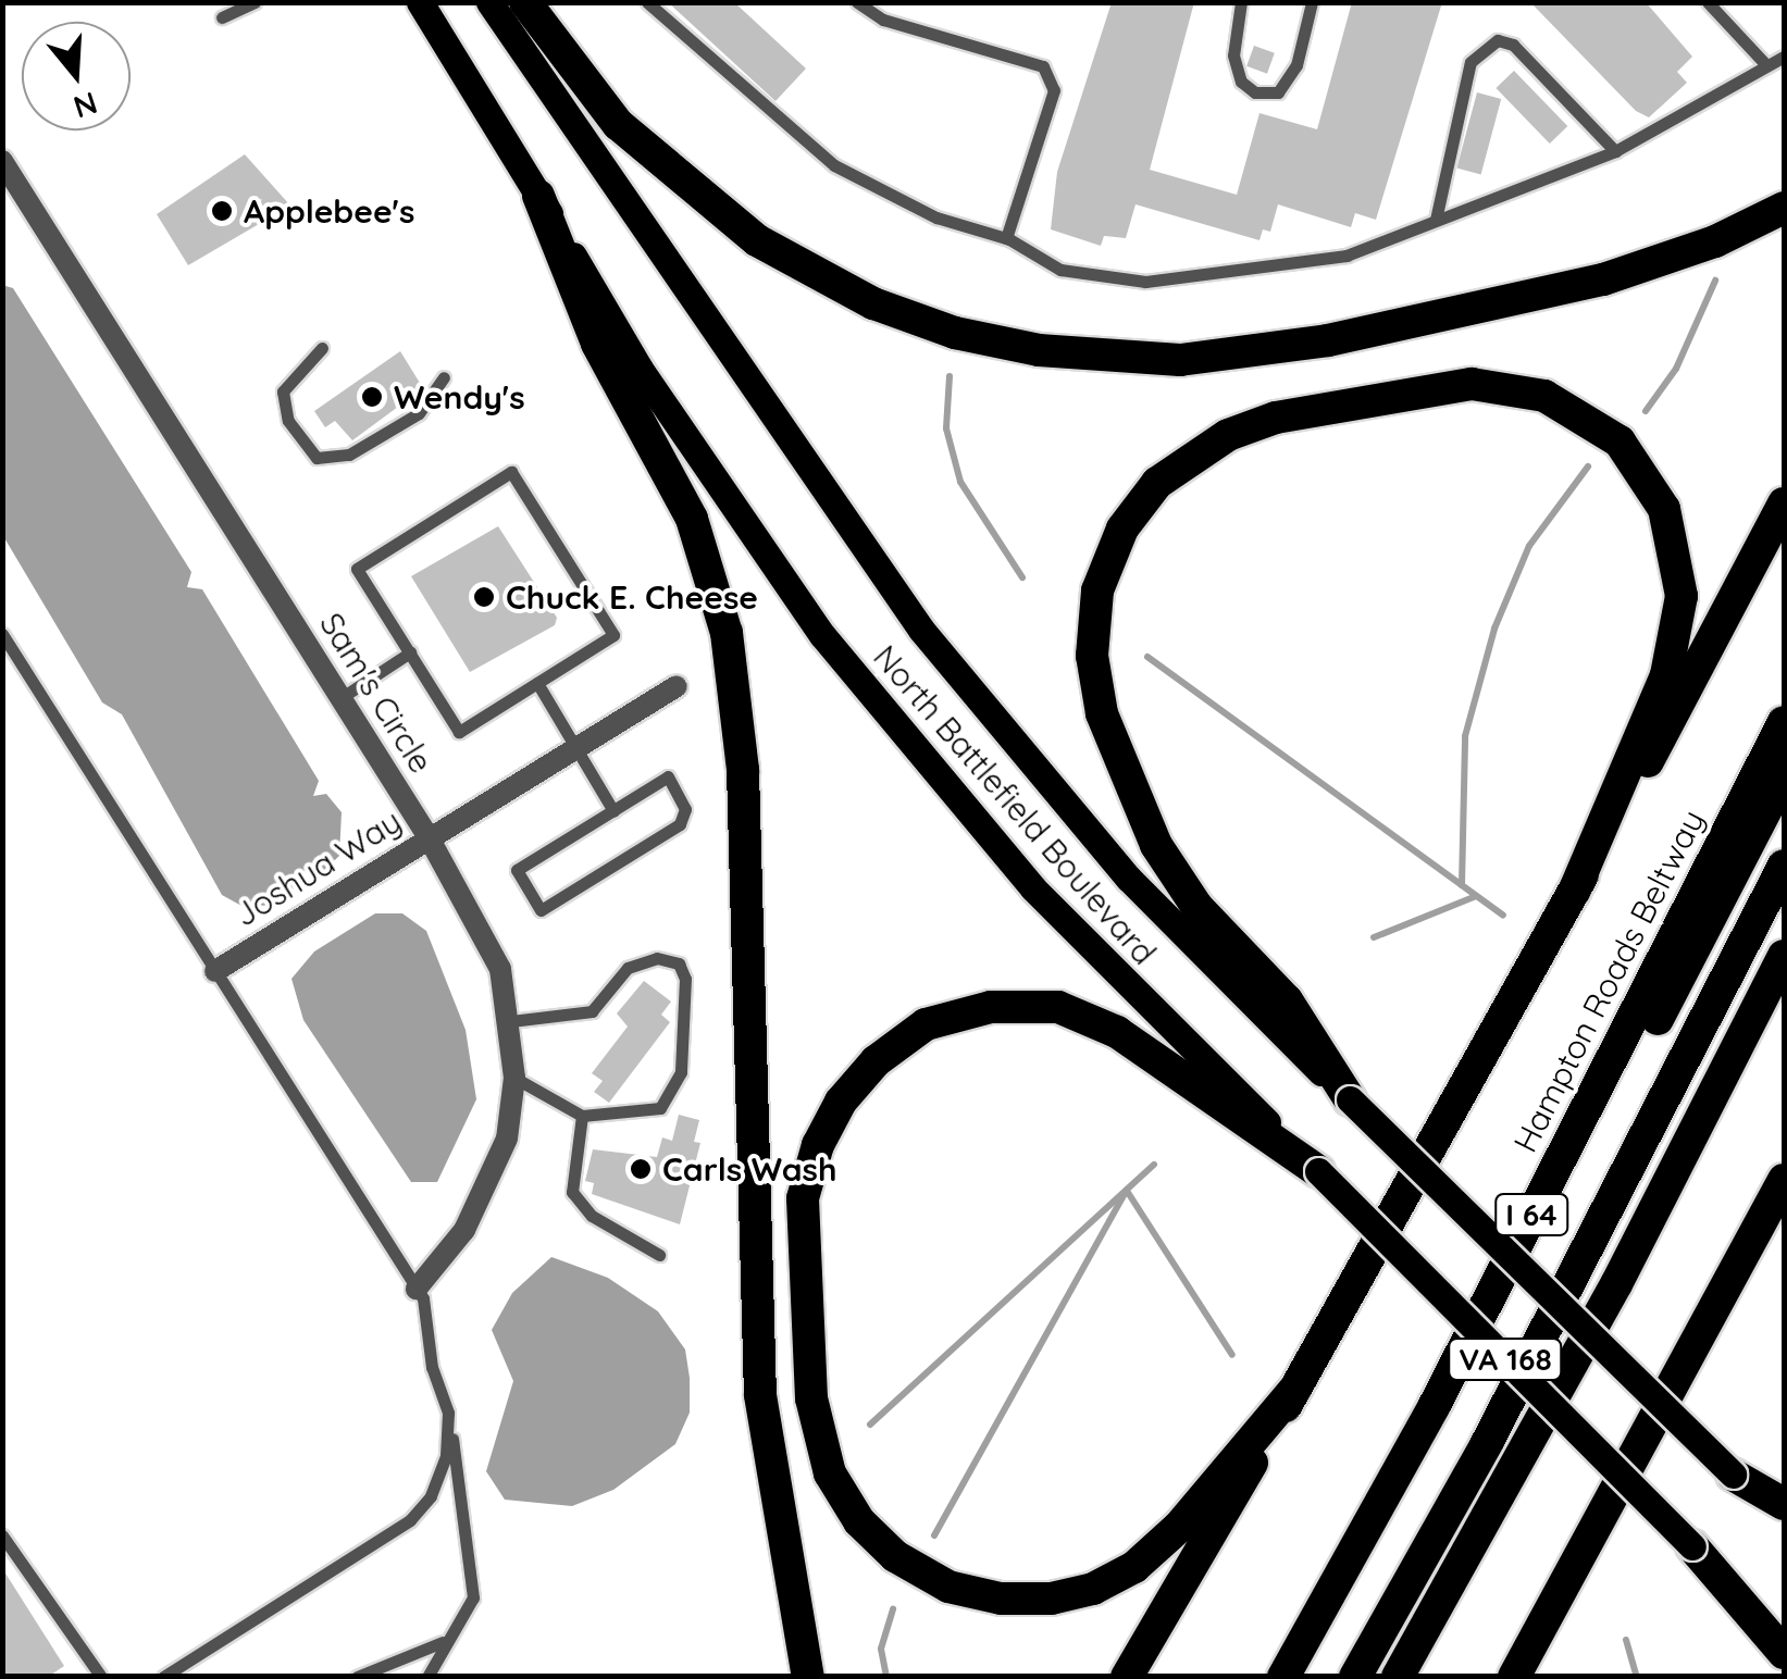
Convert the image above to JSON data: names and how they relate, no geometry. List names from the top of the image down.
{
  "streets": {
    "highway": ["Hampton Roads Beltway", "I 64"],
    "main road": ["North Battlefield Boulevard", "VA 168"],
    "street": ["Sam's Circle", "Joshua Way"]
  },
  "crossings": [
    ["Sam's Circle", "Joshua Way"]
  ],
  "places": [
    "Applebee's",
    "Wendy's",
    "Chuck E. Cheese",
    "Carls Wash"
  ],
  "north": "bottom"
}
